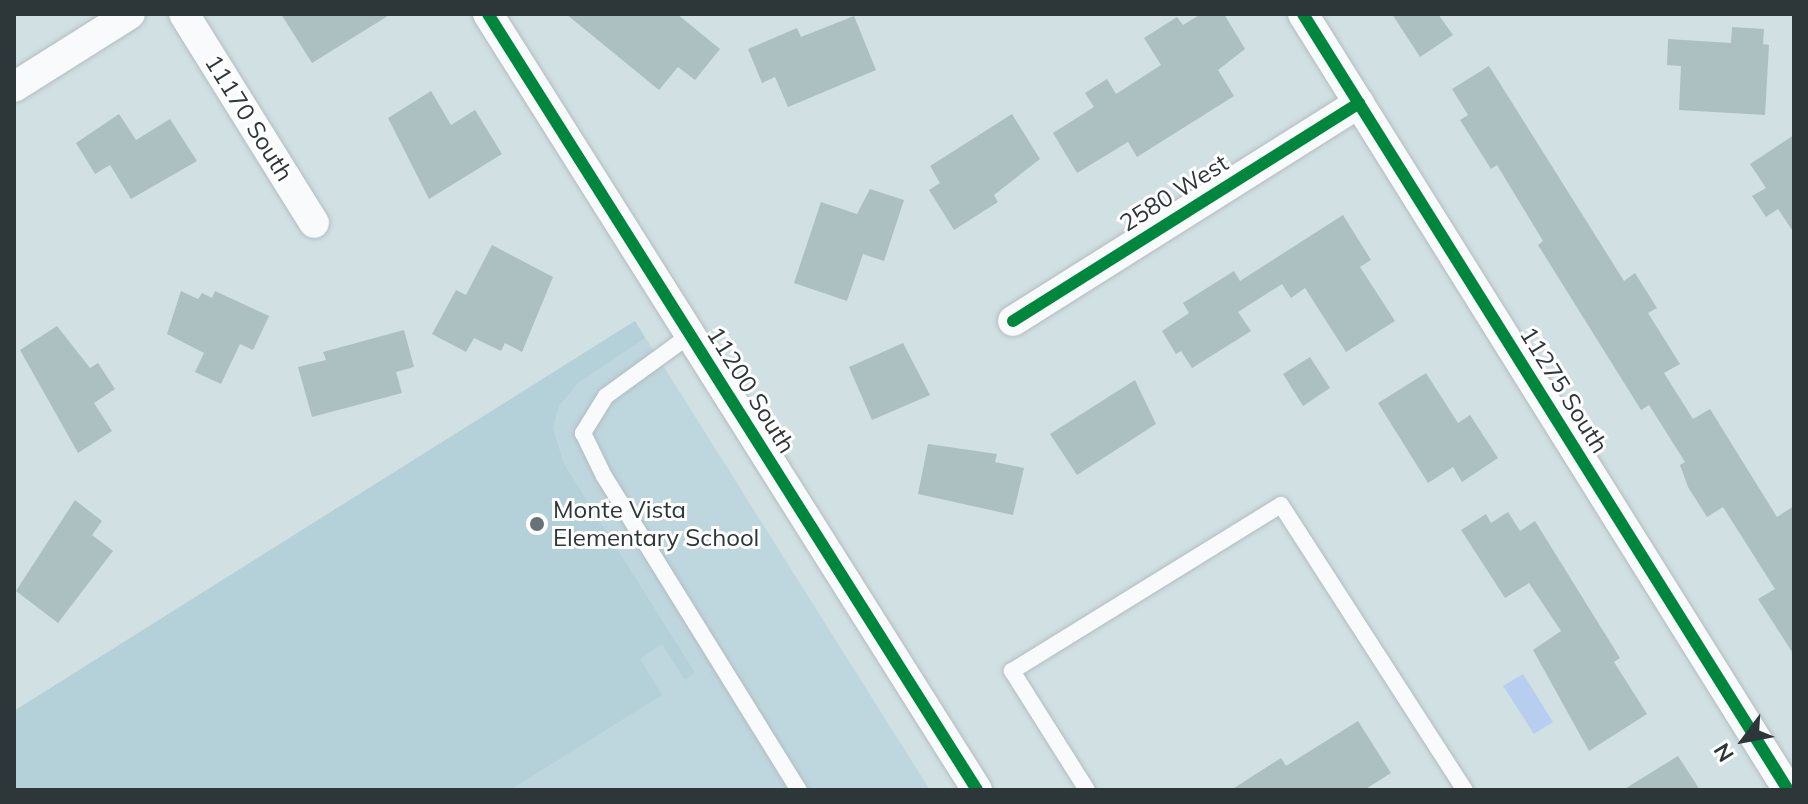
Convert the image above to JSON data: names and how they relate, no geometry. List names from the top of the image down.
{
  "streets": {
    "street": [
      "11170 South",
      "2580 West",
      "11200 South",
      "11275 South"
    ]
  },
  "crossings": [
    ["2580 West", "11275 South"]
  ],
  "places": ["Monte Vista Elementary School"],
  "north": "bottom left"
}
